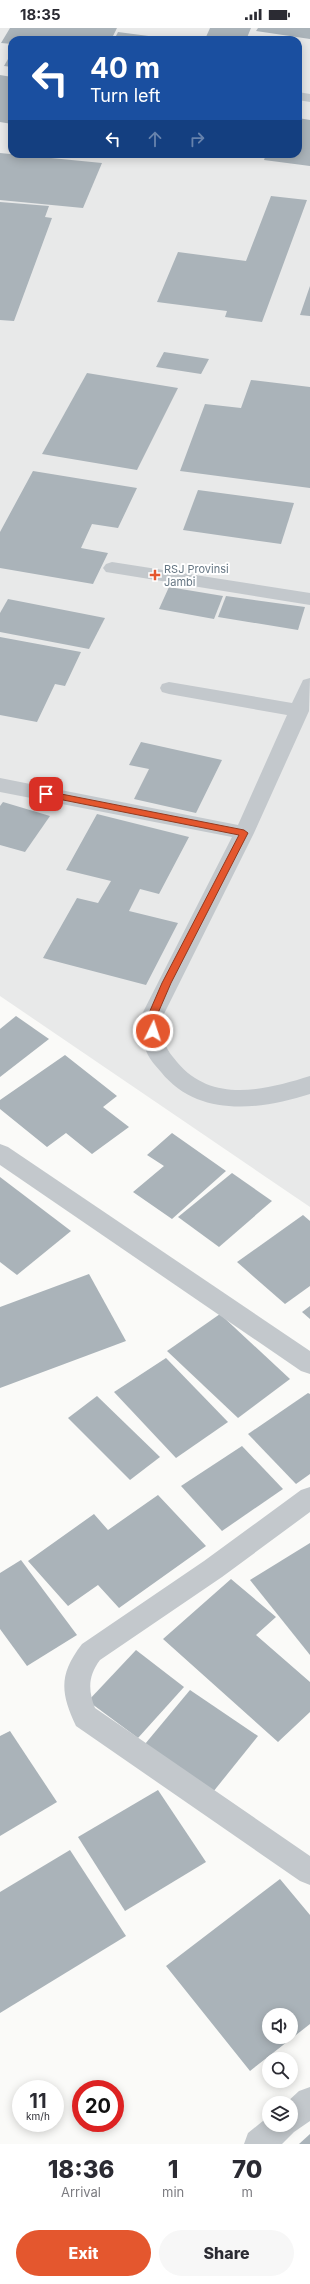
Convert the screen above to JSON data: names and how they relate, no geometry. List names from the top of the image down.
{
  "places": {
    "health": ["RSJ Provinsi Jambi"]
  },
  "page": {
    "status": "18:35",
    "turn": ["40 m", "Turn left"],
    "speed": "11 km/h",
    "limit": "20",
    "eta": [
      "18:36",
      "Arrival",
      "1",
      "min",
      "70",
      "m"
    ],
    "buttons": ["Exit", "Share"]
  }
}
